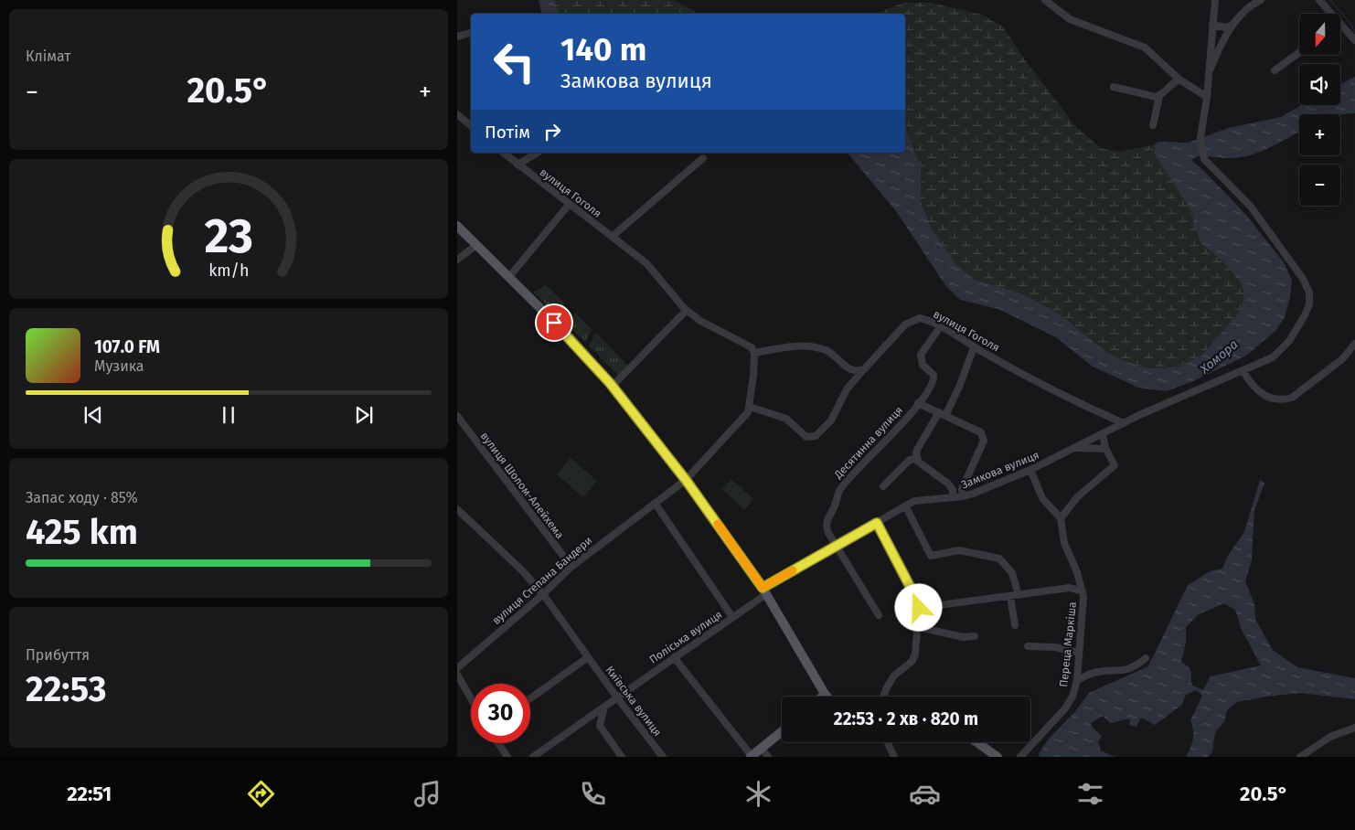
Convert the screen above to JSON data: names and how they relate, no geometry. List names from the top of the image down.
{
  "streets": {
    "street": [
      "вулиця Гоголя",
      "Десятинна вулиця",
      "Замкова вулиця",
      "вулиця Шолом-Алейхема",
      "вулиця Степана Бандери",
      "Поліська вулиця",
      "Переца Маркіша",
      "Київська вулиця"
    ]
  },
  "crossings": [
    ["вулиця Гоголя", "Десятинна вулиця"],
    ["вулиця Гоголя", "Замкова вулиця"],
    ["вулиця Гоголя", "вулиця Степана Бандери"],
    ["Десятинна вулиця", "Замкова вулиця"],
    ["Замкова вулиця", "Поліська вулиця"],
    ["вулиця Шолом-Алейхема", "вулиця Степана Бандери"],
    ["вулиця Степана Бандери", "Київська вулиця"],
    ["Поліська вулиця", "Київська вулиця"]
  ],
  "water": ["Хомора"],
  "north": "bottom",
  "page": {
    "tile": [
      "Клімат",
      ["Запас ходу · 85%", "425 km"],
      ["Прибуття", "22:53"]
    ],
    "map_buttons": ["+", "−"],
    "turn": ["140 m", "Замкова вулиця"],
    "heat": ["−", "20.5°", "+"],
    "then": "Потім",
    "song": ["107.0 FM", "Музика"],
    "limit": "30",
    "trip": "22:53 · 2 хв · 820 m",
    "tabs": ["22:51", "20.5°"],
    "gauge": ["23", "km/h"]
  }
}
